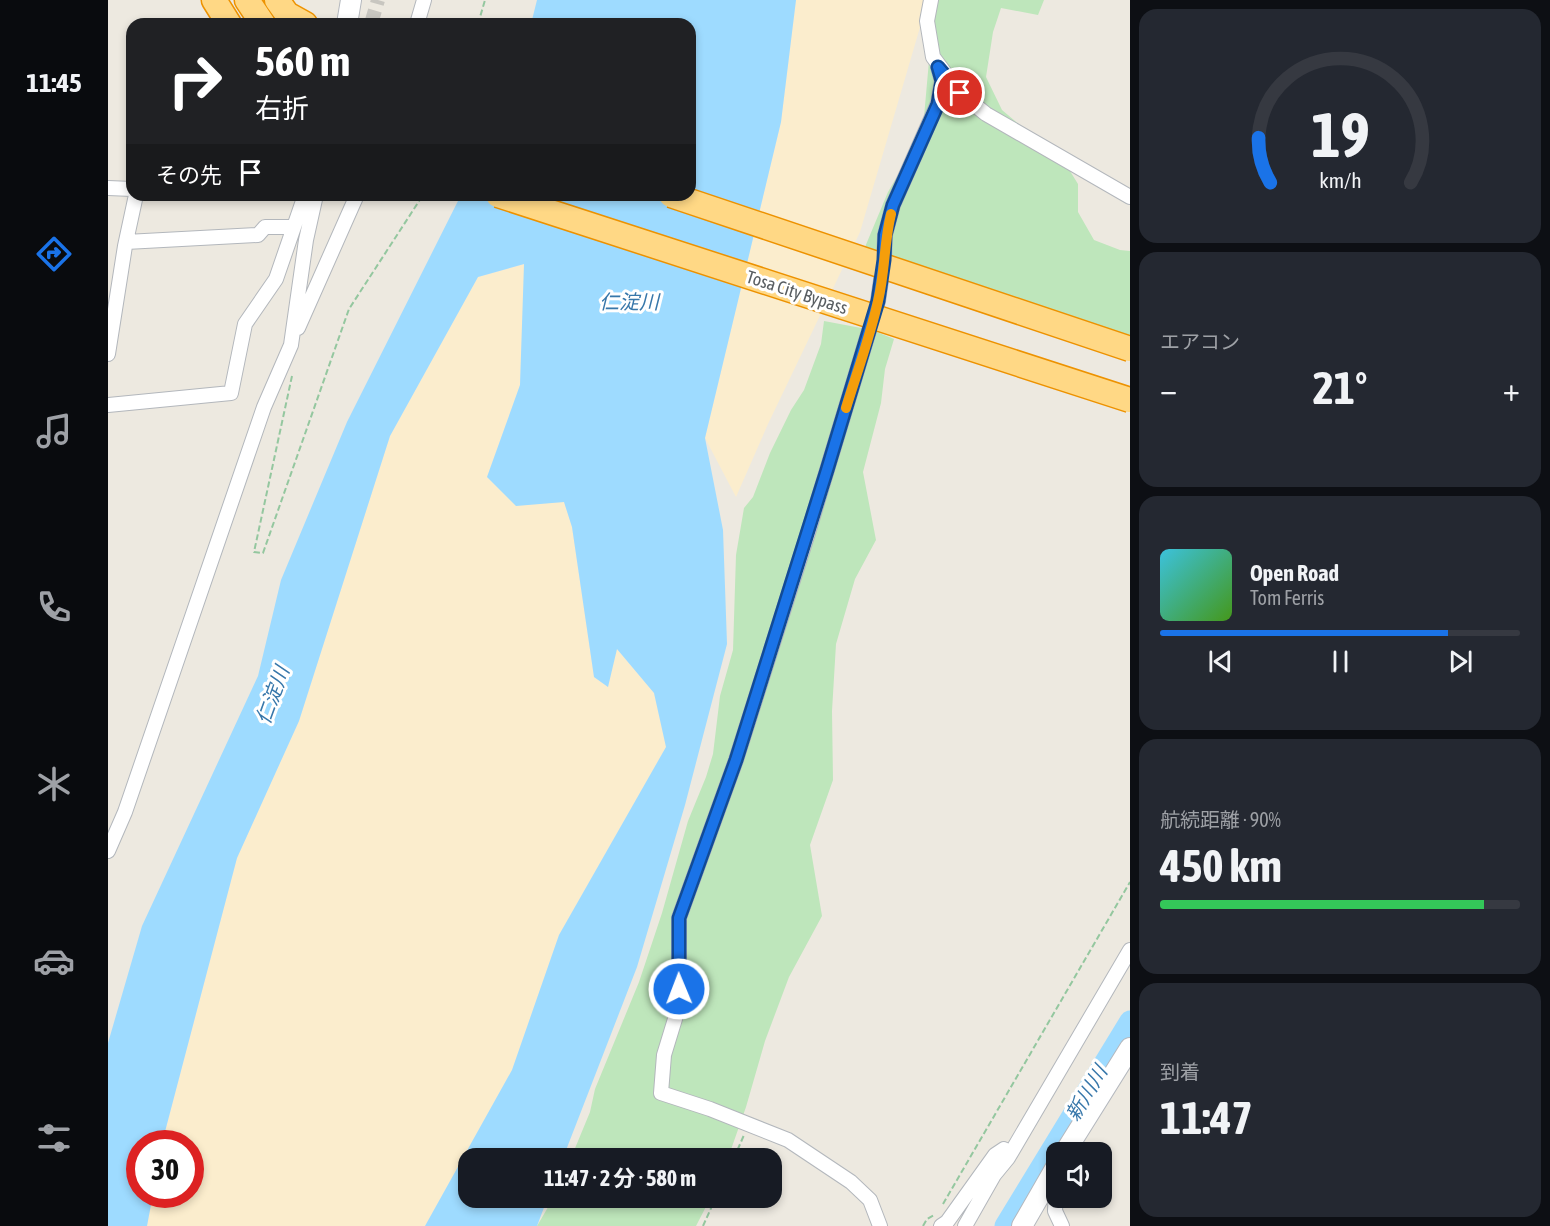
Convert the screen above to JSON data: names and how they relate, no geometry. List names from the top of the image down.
{
  "streets": {
    "highway": ["Tosa City Bypass"]
  },
  "water": ["仁淀川", "新川川"],
  "page": {
    "tabs": "11:45",
    "turn": ["560 m", "右折"],
    "then": "その先",
    "tile": [
      "エアコン",
      ["航続距離 · 90%", "450 km"],
      ["到着", "11:47"]
    ],
    "heat": ["−", "21°", "+"],
    "song": ["Open Road", "Tom Ferris"],
    "limit": "30",
    "trip": "11:47 · 2 分 · 580 m",
    "gauge": ["19", "km/h"]
  }
}
